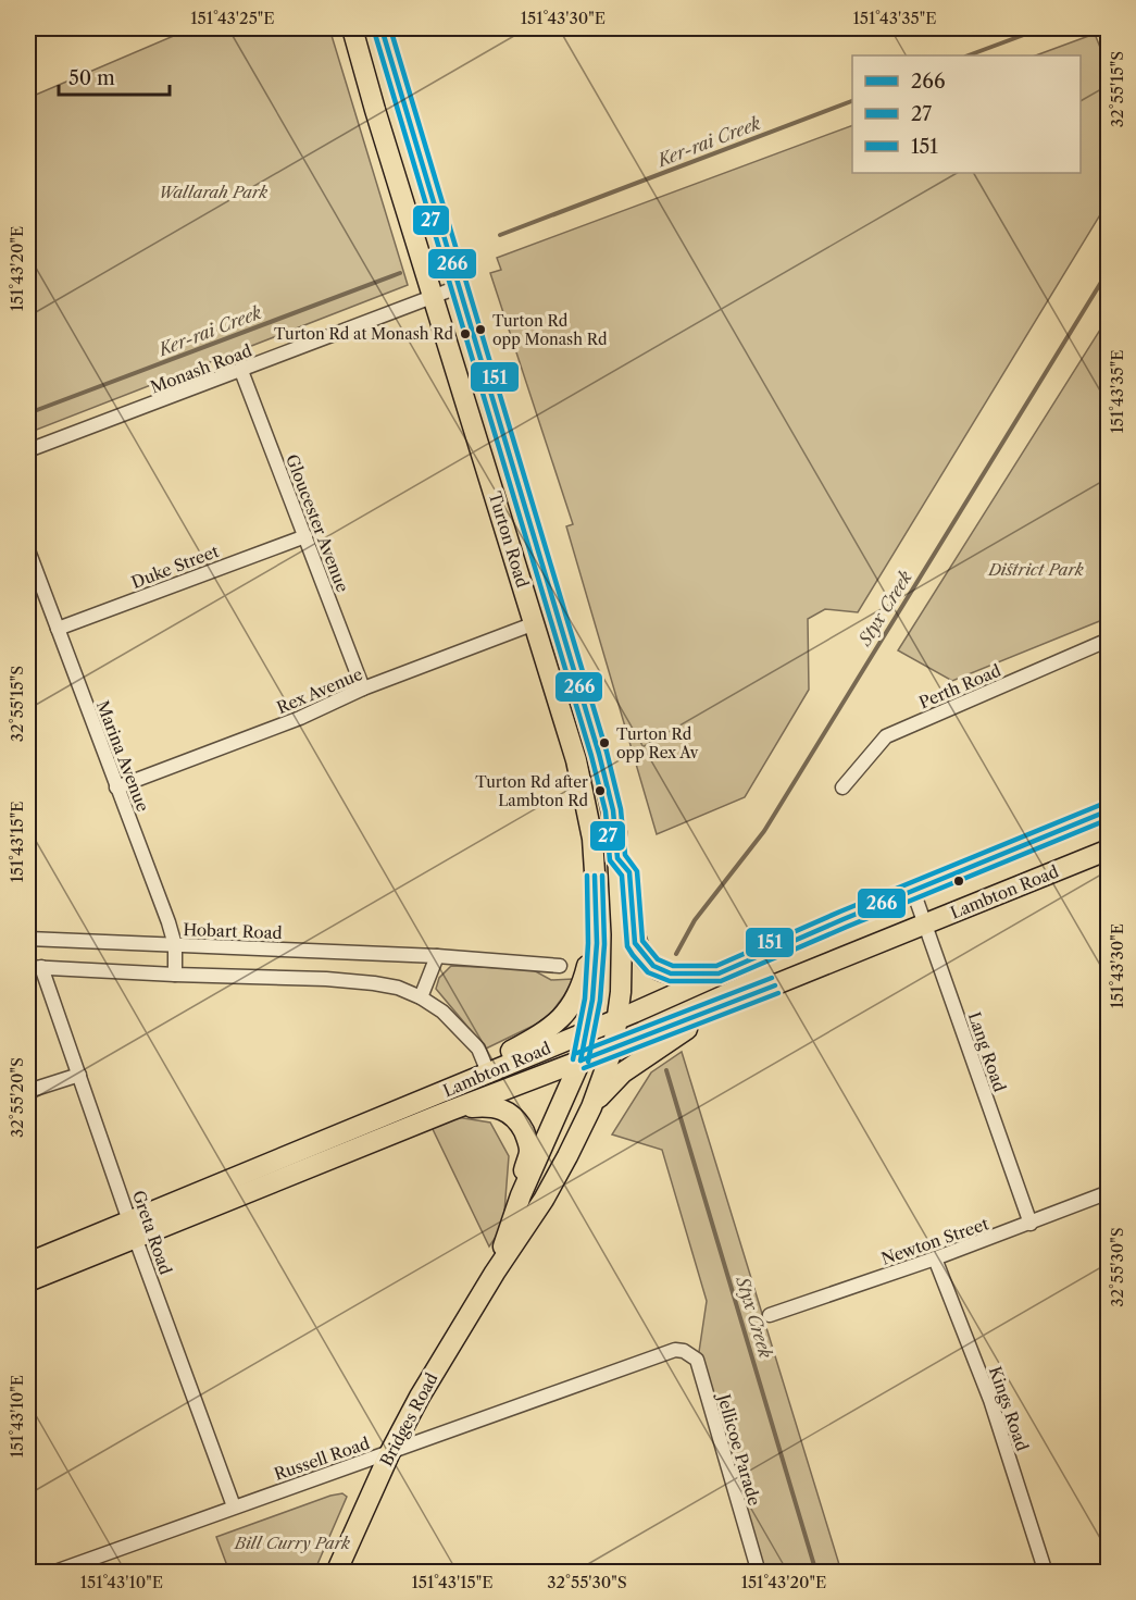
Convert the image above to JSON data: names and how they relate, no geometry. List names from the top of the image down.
{
  "streets": {
    "main road": ["Turton Road", "Lambton Road", "Bridges Road"],
    "street": [
      "Monash Road",
      "Gloucester Avenue",
      "Duke Street",
      "Perth Road",
      "Rex Avenue",
      "Marina Avenue",
      "Hobart Road",
      "Lang Road",
      "Greta Road",
      "Newton Street",
      "Kings Road",
      "Jellicoe Parade",
      "Russell Road"
    ]
  },
  "crossings": [
    ["Monash Road", "Gloucester Avenue"],
    ["Monash Road", "Turton Road"],
    ["Gloucester Avenue", "Duke Street"],
    ["Gloucester Avenue", "Rex Avenue"],
    ["Turton Road", "Rex Avenue"],
    ["Turton Road", "Lambton Road"],
    ["Turton Road", "Bridges Road"],
    ["Duke Street", "Marina Avenue"],
    ["Rex Avenue", "Marina Avenue"],
    ["Marina Avenue", "Hobart Road"],
    ["Lambton Road", "Lang Road"],
    ["Lambton Road", "Greta Road"],
    ["Lambton Road", "Bridges Road"],
    ["Lang Road", "Newton Street"],
    ["Greta Road", "Russell Road"],
    ["Newton Street", "Kings Road"],
    ["Bridges Road", "Russell Road"],
    ["Jellicoe Parade", "Russell Road"]
  ],
  "water": ["Ker-rai Creek", "Styx Creek"],
  "parks": ["Wallarah Park", "District Park", "Bill Curry Park"],
  "places": [
    "Turton Rd opp Monash Rd",
    "Turton Rd at Monash Rd",
    "Turton Rd opp Rex Av",
    "Turton Rd after Lambton Rd"
  ],
  "lines": ["transit line 266", "transit line 151", "transit line 27"],
  "legend": ["266", "27", "151"],
  "scale_bar": "50 m",
  "coordinates": [
    "151°43'25\"E",
    "151°43'30\"E",
    "151°43'35\"E",
    "32°55'15\"S",
    "151°43'20\"E",
    "151°43'15\"E",
    "32°55'20\"S",
    "32°55'30\"S",
    "151°43'10\"E"
  ]
}
